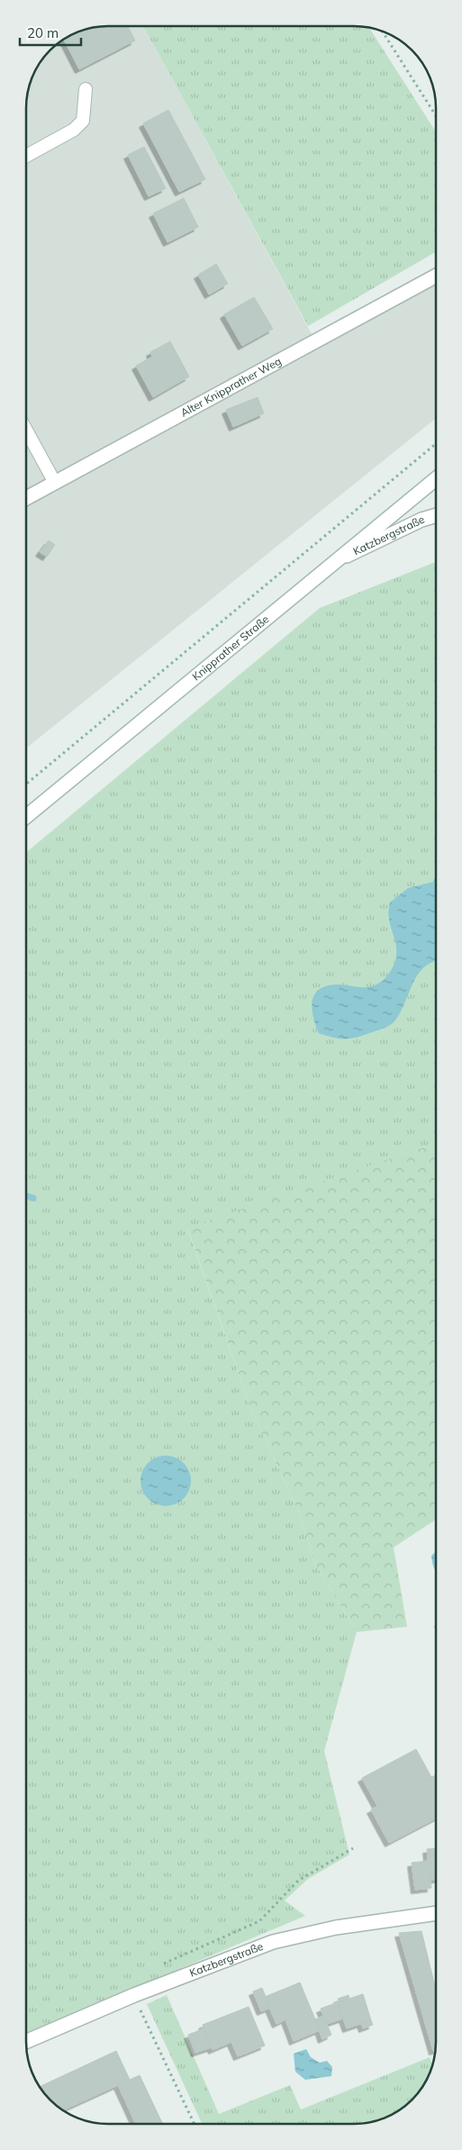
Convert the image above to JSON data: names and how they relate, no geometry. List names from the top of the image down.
{
  "streets": {
    "street": ["Alter Knipprather Weg", "Katzbergstraße", "Knipprather Straße"]
  },
  "crossings": [
    ["Katzbergstraße", "Knipprather Straße"]
  ],
  "scale_bar": "20 m"
}
